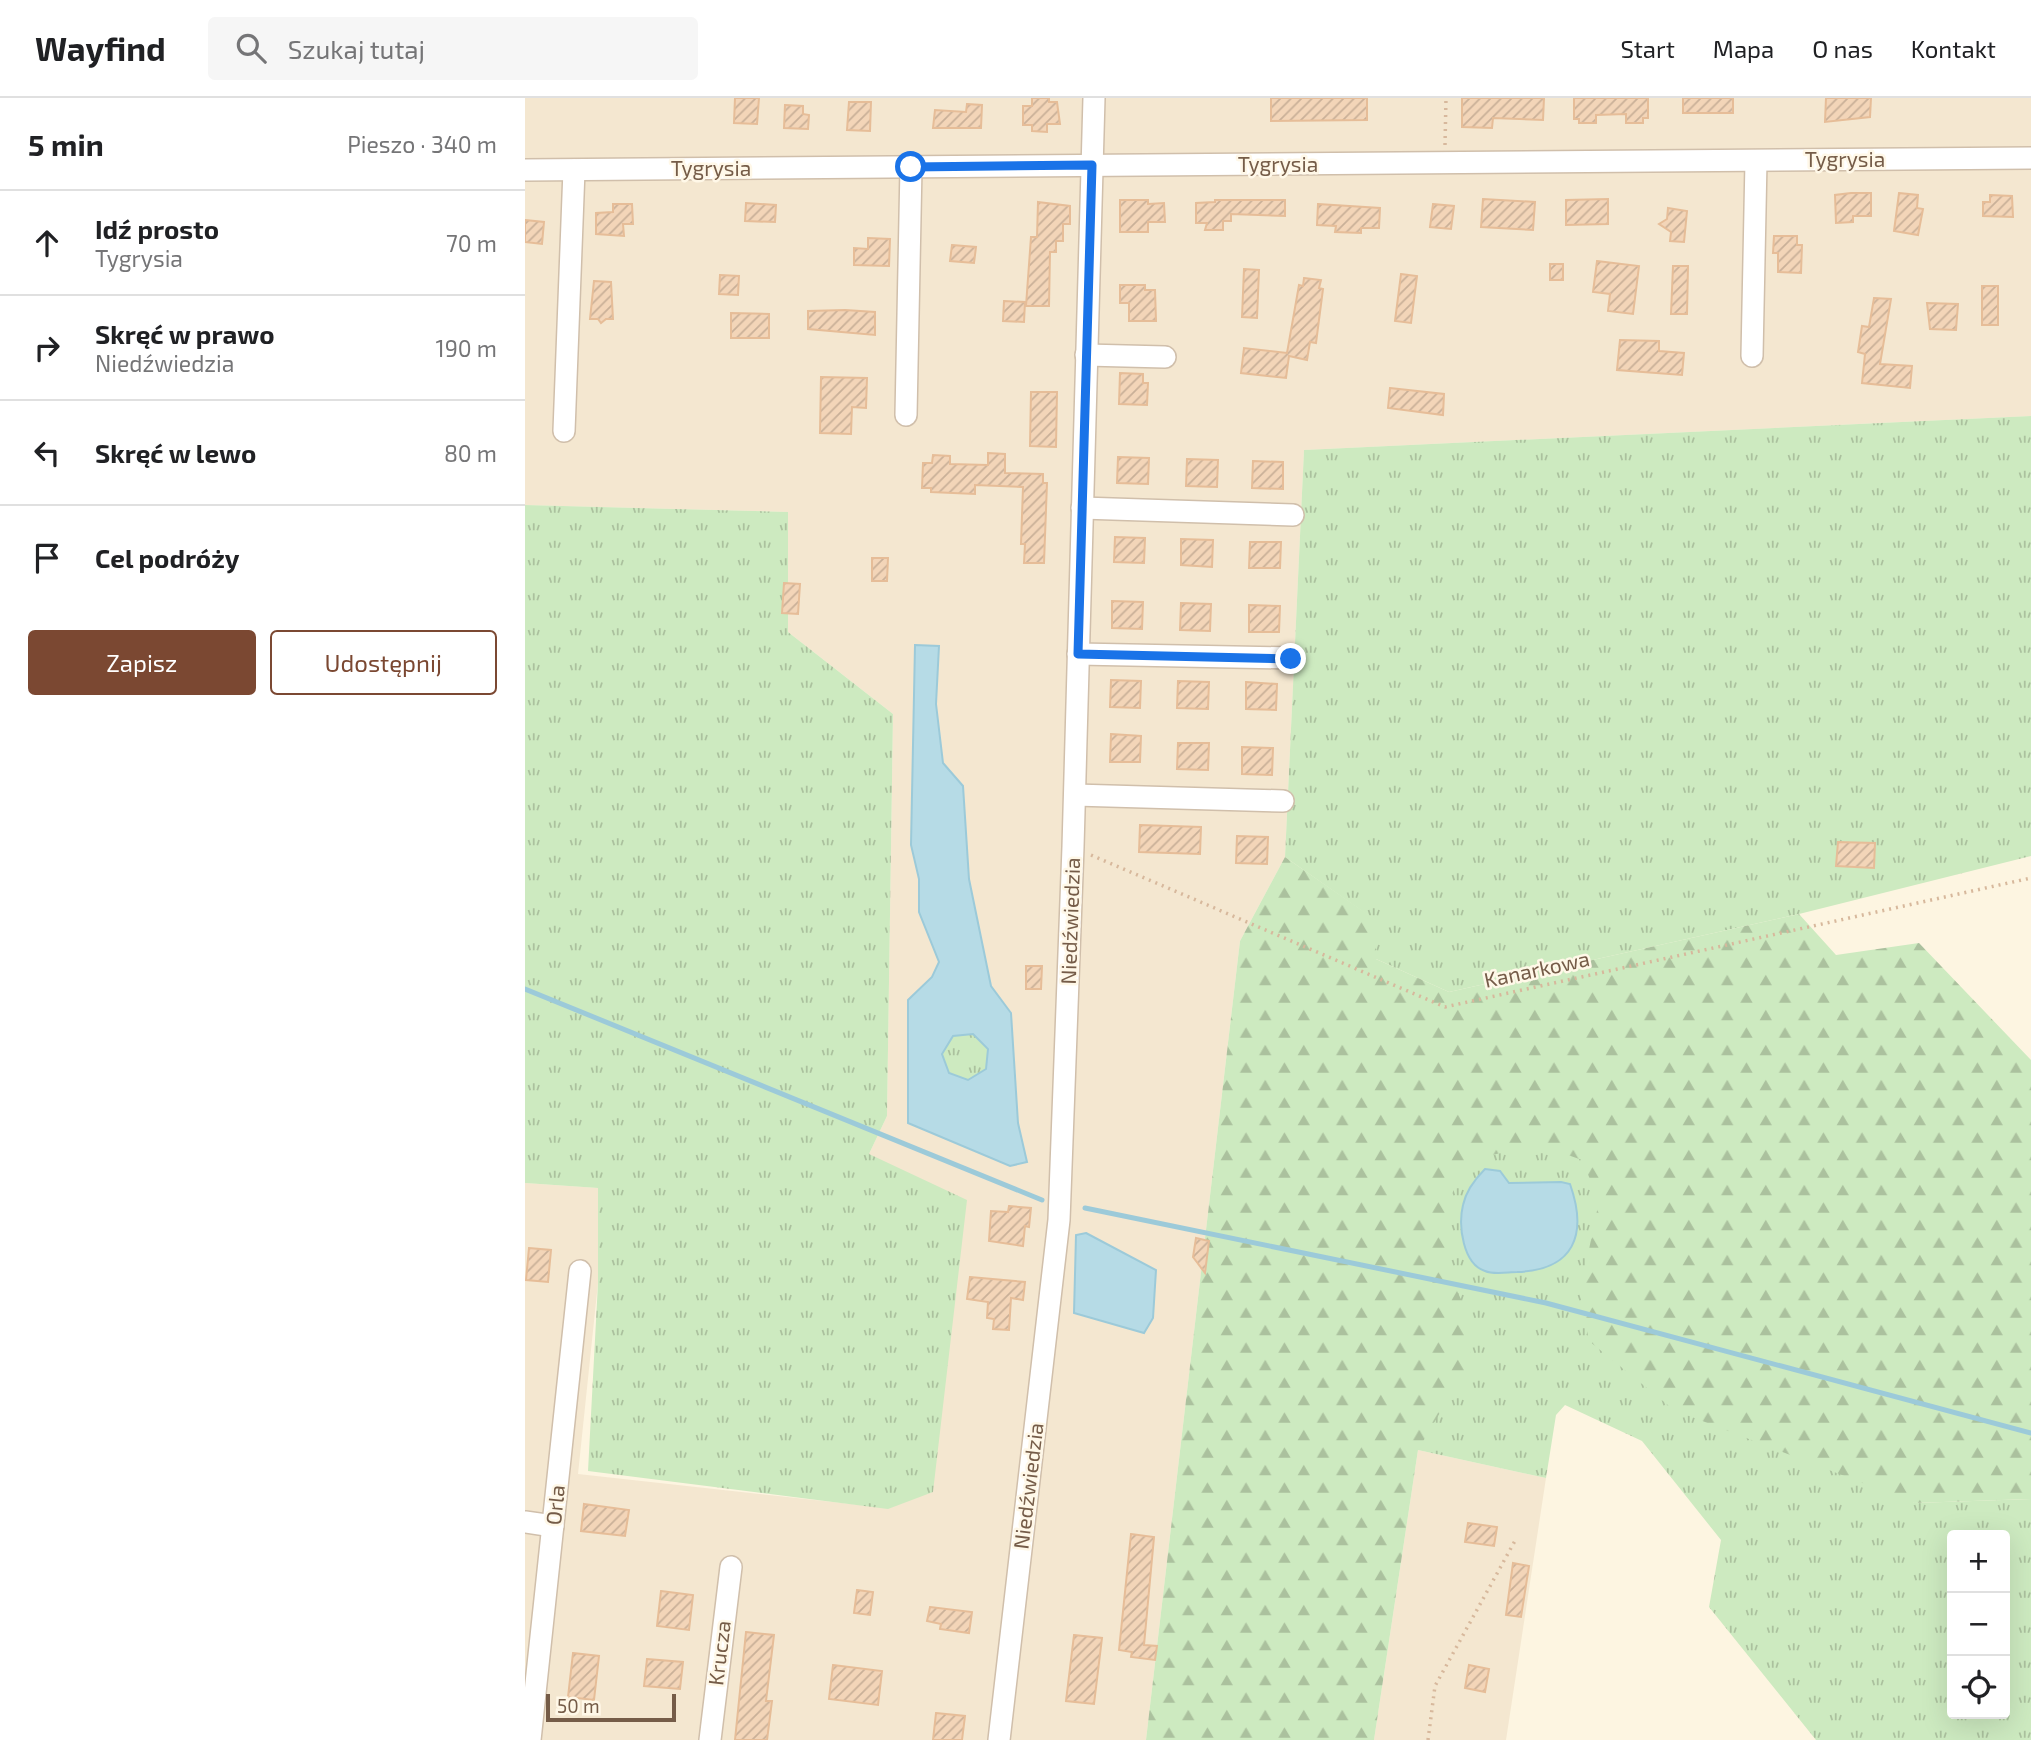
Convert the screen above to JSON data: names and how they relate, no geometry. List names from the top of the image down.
{
  "streets": {
    "street": [
      "Tygrysia",
      "Niedźwiedzia",
      "Orla",
      "Krucza"
    ],
    "path": ["Kanarkowa"]
  },
  "crossings": [
    ["Tygrysia", "Niedźwiedzia"],
    ["Niedźwiedzia", "Kanarkowa"]
  ],
  "scale_bar": "50 m",
  "page": {
    "header": "Wayfind",
    "search": "Szukaj tutaj",
    "nav": [
      "Start",
      "Mapa",
      "O nas",
      "Kontakt"
    ],
    "heading": ["5 min", "Pieszo · 340 m"],
    "list": [
      ["Idź prosto", "Tygrysia", "70 m"],
      ["Skręć w prawo", "Niedźwiedzia", "190 m"],
      ["Skręć w lewo", "80 m"],
      "Cel podróży"
    ],
    "buttons": ["Zapisz", "Udostępnij"],
    "map_buttons": ["+", "−"],
    "scale": "50 m"
  }
}
